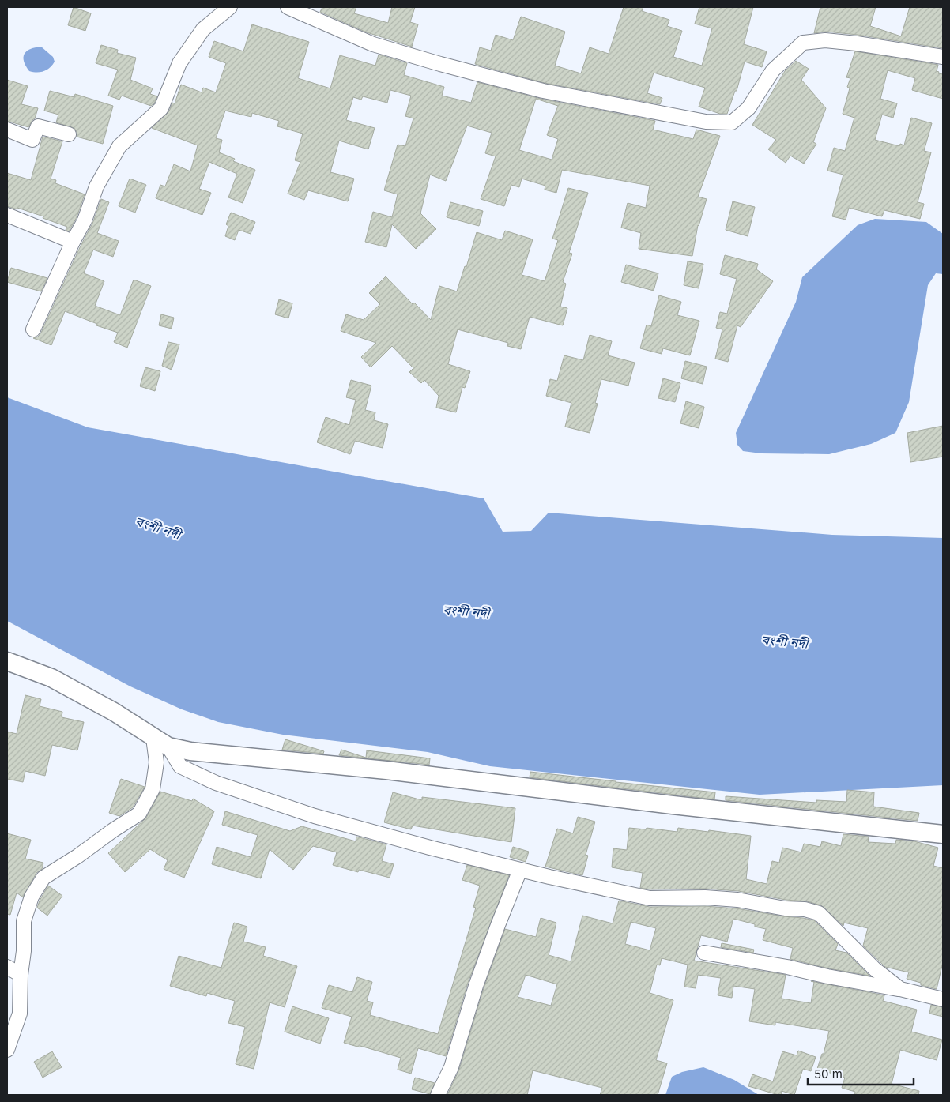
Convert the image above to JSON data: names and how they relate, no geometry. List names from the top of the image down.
{
  "water": ["বংশী নদী"],
  "scale_bar": "50 m"
}
